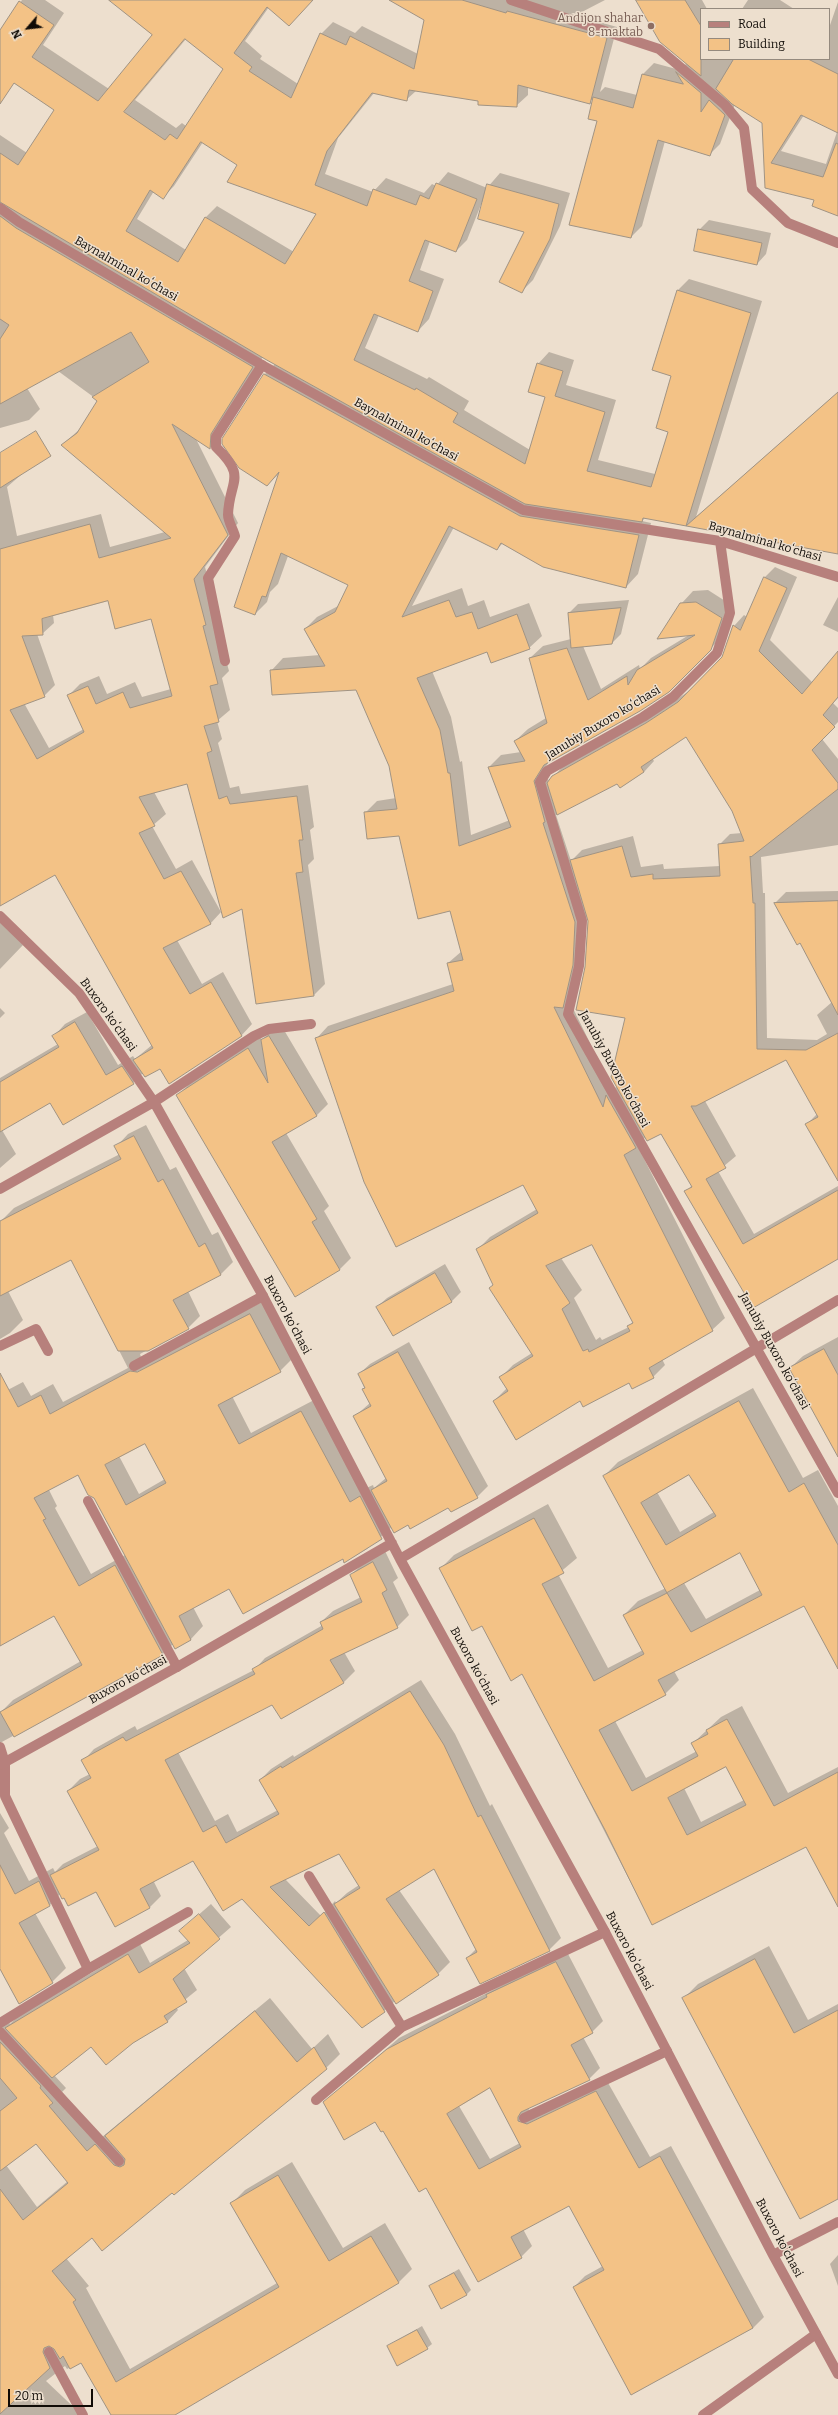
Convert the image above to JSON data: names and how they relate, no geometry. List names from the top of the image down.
{
  "streets": {
    "street": ["Baynalminal koʻchasi", "Janubiy Buxoro koʻchasi", "Buxoro koʻchasi"]
  },
  "crossings": [
    ["Baynalminal koʻchasi", "Janubiy Buxoro koʻchasi"]
  ],
  "places": ["Andijon shahar 8-maktab"],
  "legend": ["Road", "Building"],
  "scale_bar": "20 m",
  "north": "bottom left"
}
